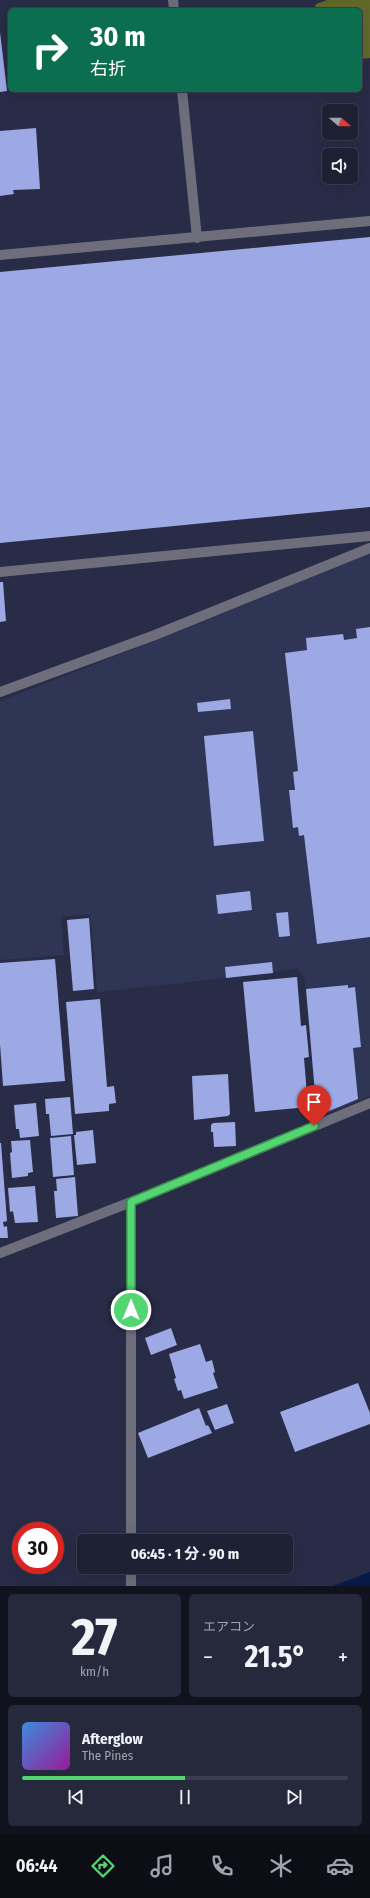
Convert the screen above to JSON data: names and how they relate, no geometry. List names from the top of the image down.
{
  "north": "right",
  "page": {
    "turn": ["30 m", "右折"],
    "limit": "30",
    "trip": "06:45 · 1 分 · 90 m",
    "tile": [
      ["27", "km/h"],
      "エアコン"
    ],
    "heat": ["−", "21.5°", "+"],
    "song": ["Afterglow", "The Pines"],
    "tabs": "06:44"
  }
}
